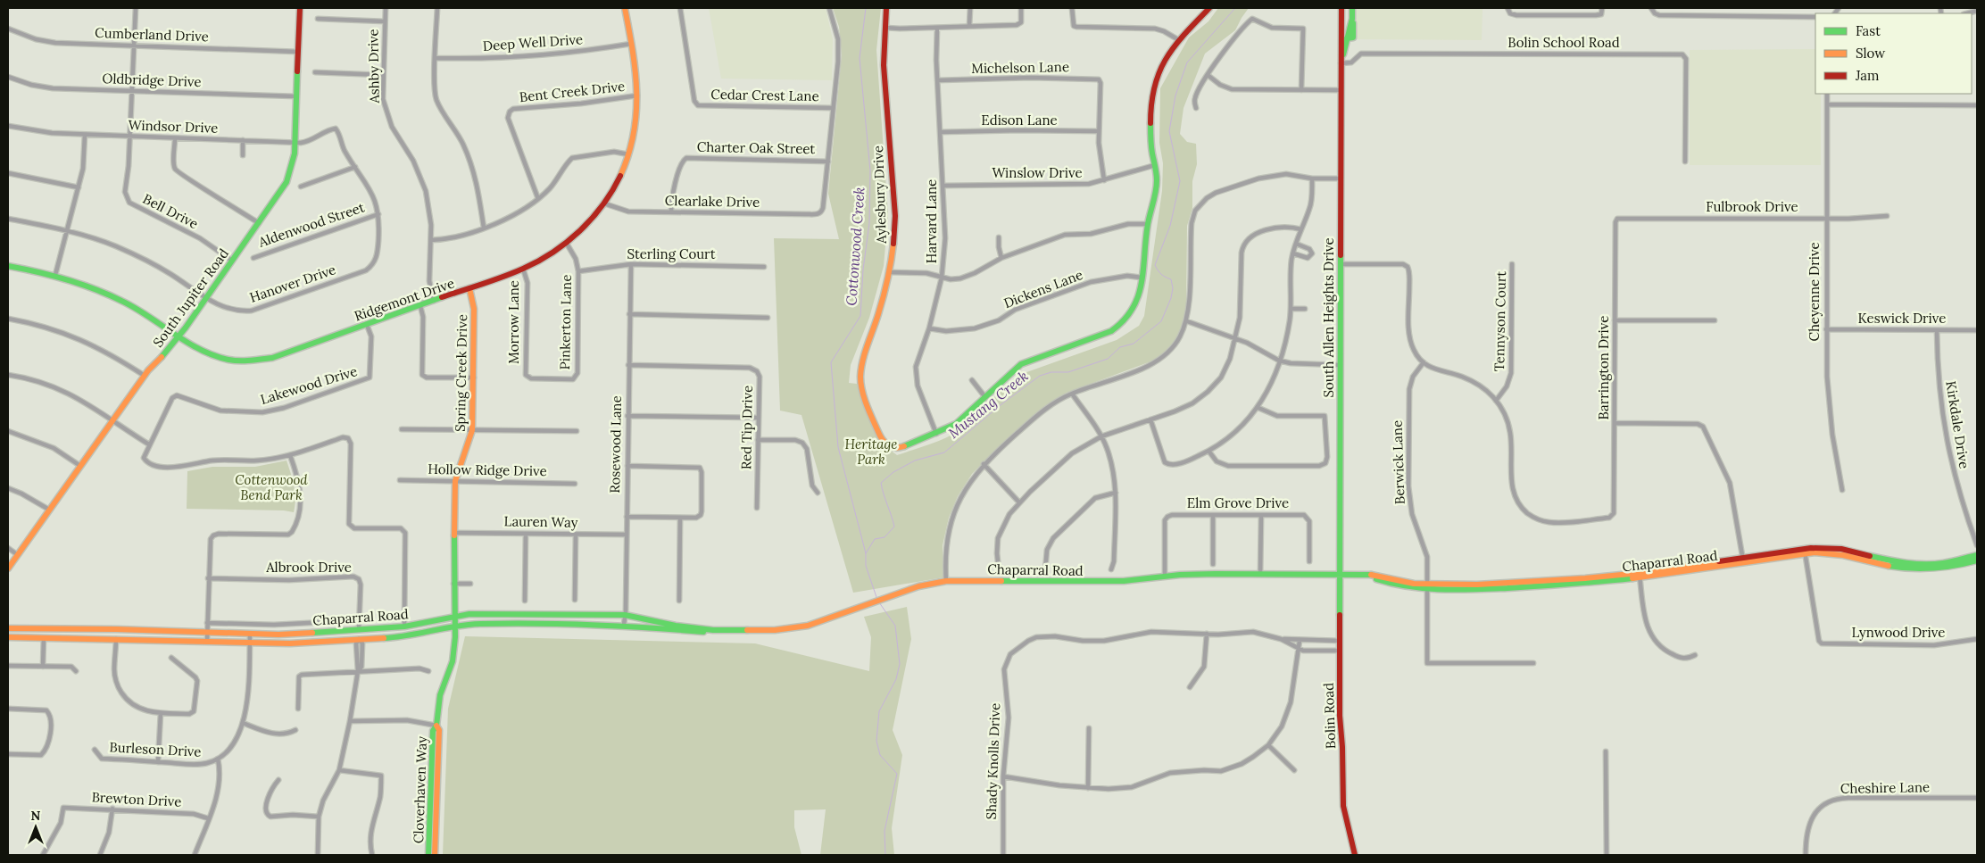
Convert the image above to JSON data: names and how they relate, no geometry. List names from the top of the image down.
{
  "streets": {
    "street": [
      "Cumberland Drive",
      "Deep Well Drive",
      "Bolin School Road",
      "Ashby Drive",
      "Michelson Lane",
      "Oldbridge Drive",
      "Bent Creek Drive",
      "Cedar Crest Lane",
      "Edison Lane",
      "Windsor Drive",
      "Charter Oak Street",
      "Winslow Drive",
      "Aylesbury Drive",
      "Clearlake Drive",
      "Fulbrook Drive",
      "Bell Drive",
      "Harvard Lane",
      "Aldenwood Street",
      "Sterling Court",
      "Hanover Drive",
      "Dickens Lane",
      "Cheyenne Drive",
      "South Jupiter Road",
      "Ridgemont Drive",
      "South Allen Heights Drive",
      "Keswick Drive",
      "Tennyson Court",
      "Morrow Lane",
      "Pinkerton Lane",
      "Barrington Drive",
      "Spring Creek Drive",
      "Lakewood Drive",
      "Kirkdale Drive",
      "Red Tip Drive",
      "Rosewood Lane",
      "Berwick Lane",
      "Hollow Ridge Drive",
      "Elm Grove Drive",
      "Lauren Way",
      "Chaparral Road",
      "Albrook Drive",
      "Lynwood Drive",
      "Bolin Road",
      "Burleson Drive",
      "Shady Knolls Drive",
      "Cheshire Lane",
      "Cloverhaven Way",
      "Brewton Drive"
    ]
  },
  "crossings": [
    ["Cumberland Drive", "Bell Drive"],
    ["Cumberland Drive", "South Jupiter Road"],
    ["Deep Well Drive", "Ridgemont Drive"],
    ["Bolin School Road", "South Allen Heights Drive"],
    ["Ashby Drive", "Ridgemont Drive"],
    ["Michelson Lane", "Edison Lane"],
    ["Michelson Lane", "Harvard Lane"],
    ["Oldbridge Drive", "Bell Drive"],
    ["Oldbridge Drive", "South Jupiter Road"],
    ["Bent Creek Drive", "Ridgemont Drive"],
    ["Edison Lane", "Harvard Lane"],
    ["Windsor Drive", "Bell Drive"],
    ["Windsor Drive", "Hanover Drive"],
    ["Windsor Drive", "South Jupiter Road"],
    ["Charter Oak Street", "Clearlake Drive"],
    ["Winslow Drive", "Harvard Lane"],
    ["Aylesbury Drive", "Harvard Lane"],
    ["Clearlake Drive", "Ridgemont Drive"],
    ["Fulbrook Drive", "Cheyenne Drive"],
    ["Fulbrook Drive", "Barrington Drive"],
    ["Bell Drive", "South Jupiter Road"],
    ["Harvard Lane", "Dickens Lane"],
    ["Aldenwood Street", "Hanover Drive"],
    ["Sterling Court", "Pinkerton Lane"],
    ["Sterling Court", "Rosewood Lane"],
    ["Hanover Drive", "South Jupiter Road"],
    ["Cheyenne Drive", "Keswick Drive"],
    ["South Jupiter Road", "Ridgemont Drive"],
    ["Ridgemont Drive", "Morrow Lane"],
    ["Ridgemont Drive", "Pinkerton Lane"],
    ["Ridgemont Drive", "Spring Creek Drive"],
    ["Ridgemont Drive", "Lakewood Drive"],
    ["South Allen Heights Drive", "Chaparral Road"],
    ["South Allen Heights Drive", "Bolin Road"],
    ["Keswick Drive", "Kirkdale Drive"],
    ["Tennyson Court", "Barrington Drive"],
    ["Morrow Lane", "Pinkerton Lane"],
    ["Spring Creek Drive", "Hollow Ridge Drive"],
    ["Spring Creek Drive", "Lauren Way"],
    ["Spring Creek Drive", "Chaparral Road"],
    ["Spring Creek Drive", "Cloverhaven Way"],
    ["Red Tip Drive", "Rosewood Lane"],
    ["Rosewood Lane", "Lauren Way"],
    ["Rosewood Lane", "Chaparral Road"],
    ["Berwick Lane", "Chaparral Road"],
    ["Elm Grove Drive", "Chaparral Road"],
    ["Chaparral Road", "Albrook Drive"],
    ["Chaparral Road", "Lynwood Drive"],
    ["Chaparral Road", "Bolin Road"],
    ["Chaparral Road", "Cloverhaven Way"]
  ],
  "water": ["Cottonwood Creek", "Mustang Creek"],
  "parks": ["Heritage Park", "Cottenwood Bend Park"],
  "legend": ["Fast", "Slow", "Jam"],
  "north": "top"
}
